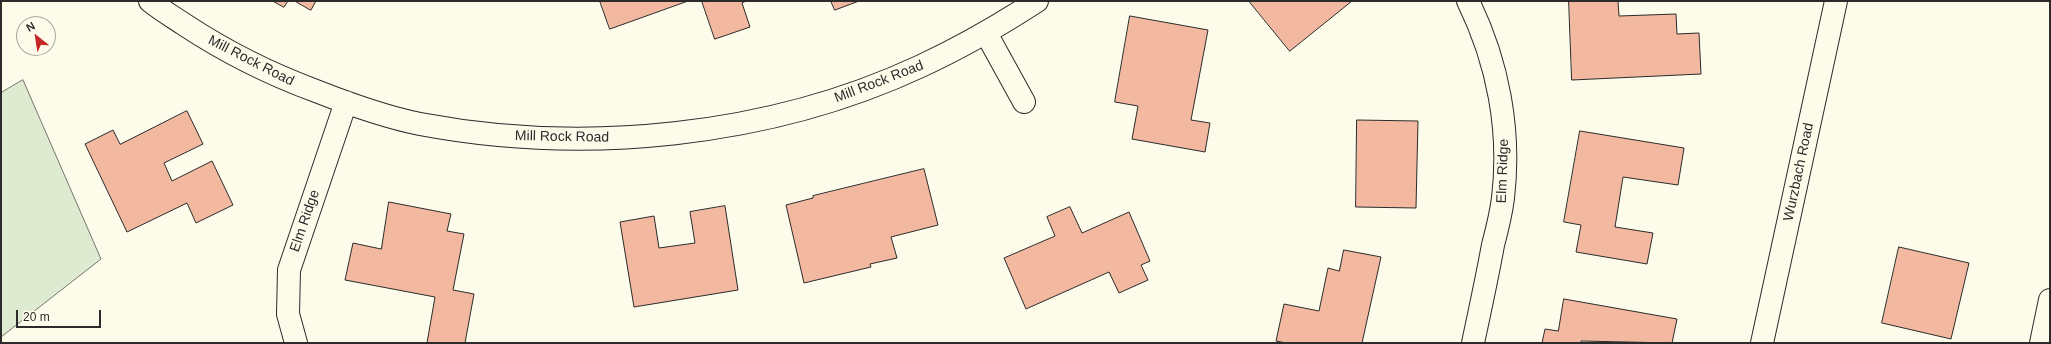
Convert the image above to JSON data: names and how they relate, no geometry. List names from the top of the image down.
{
  "streets": {
    "street": ["Mill Rock Road", "Elm Ridge", "Wurzbach Road"]
  },
  "crossings": [
    ["Mill Rock Road", "Elm Ridge"]
  ],
  "scale_bar": "20 m",
  "north": "top left"
}
